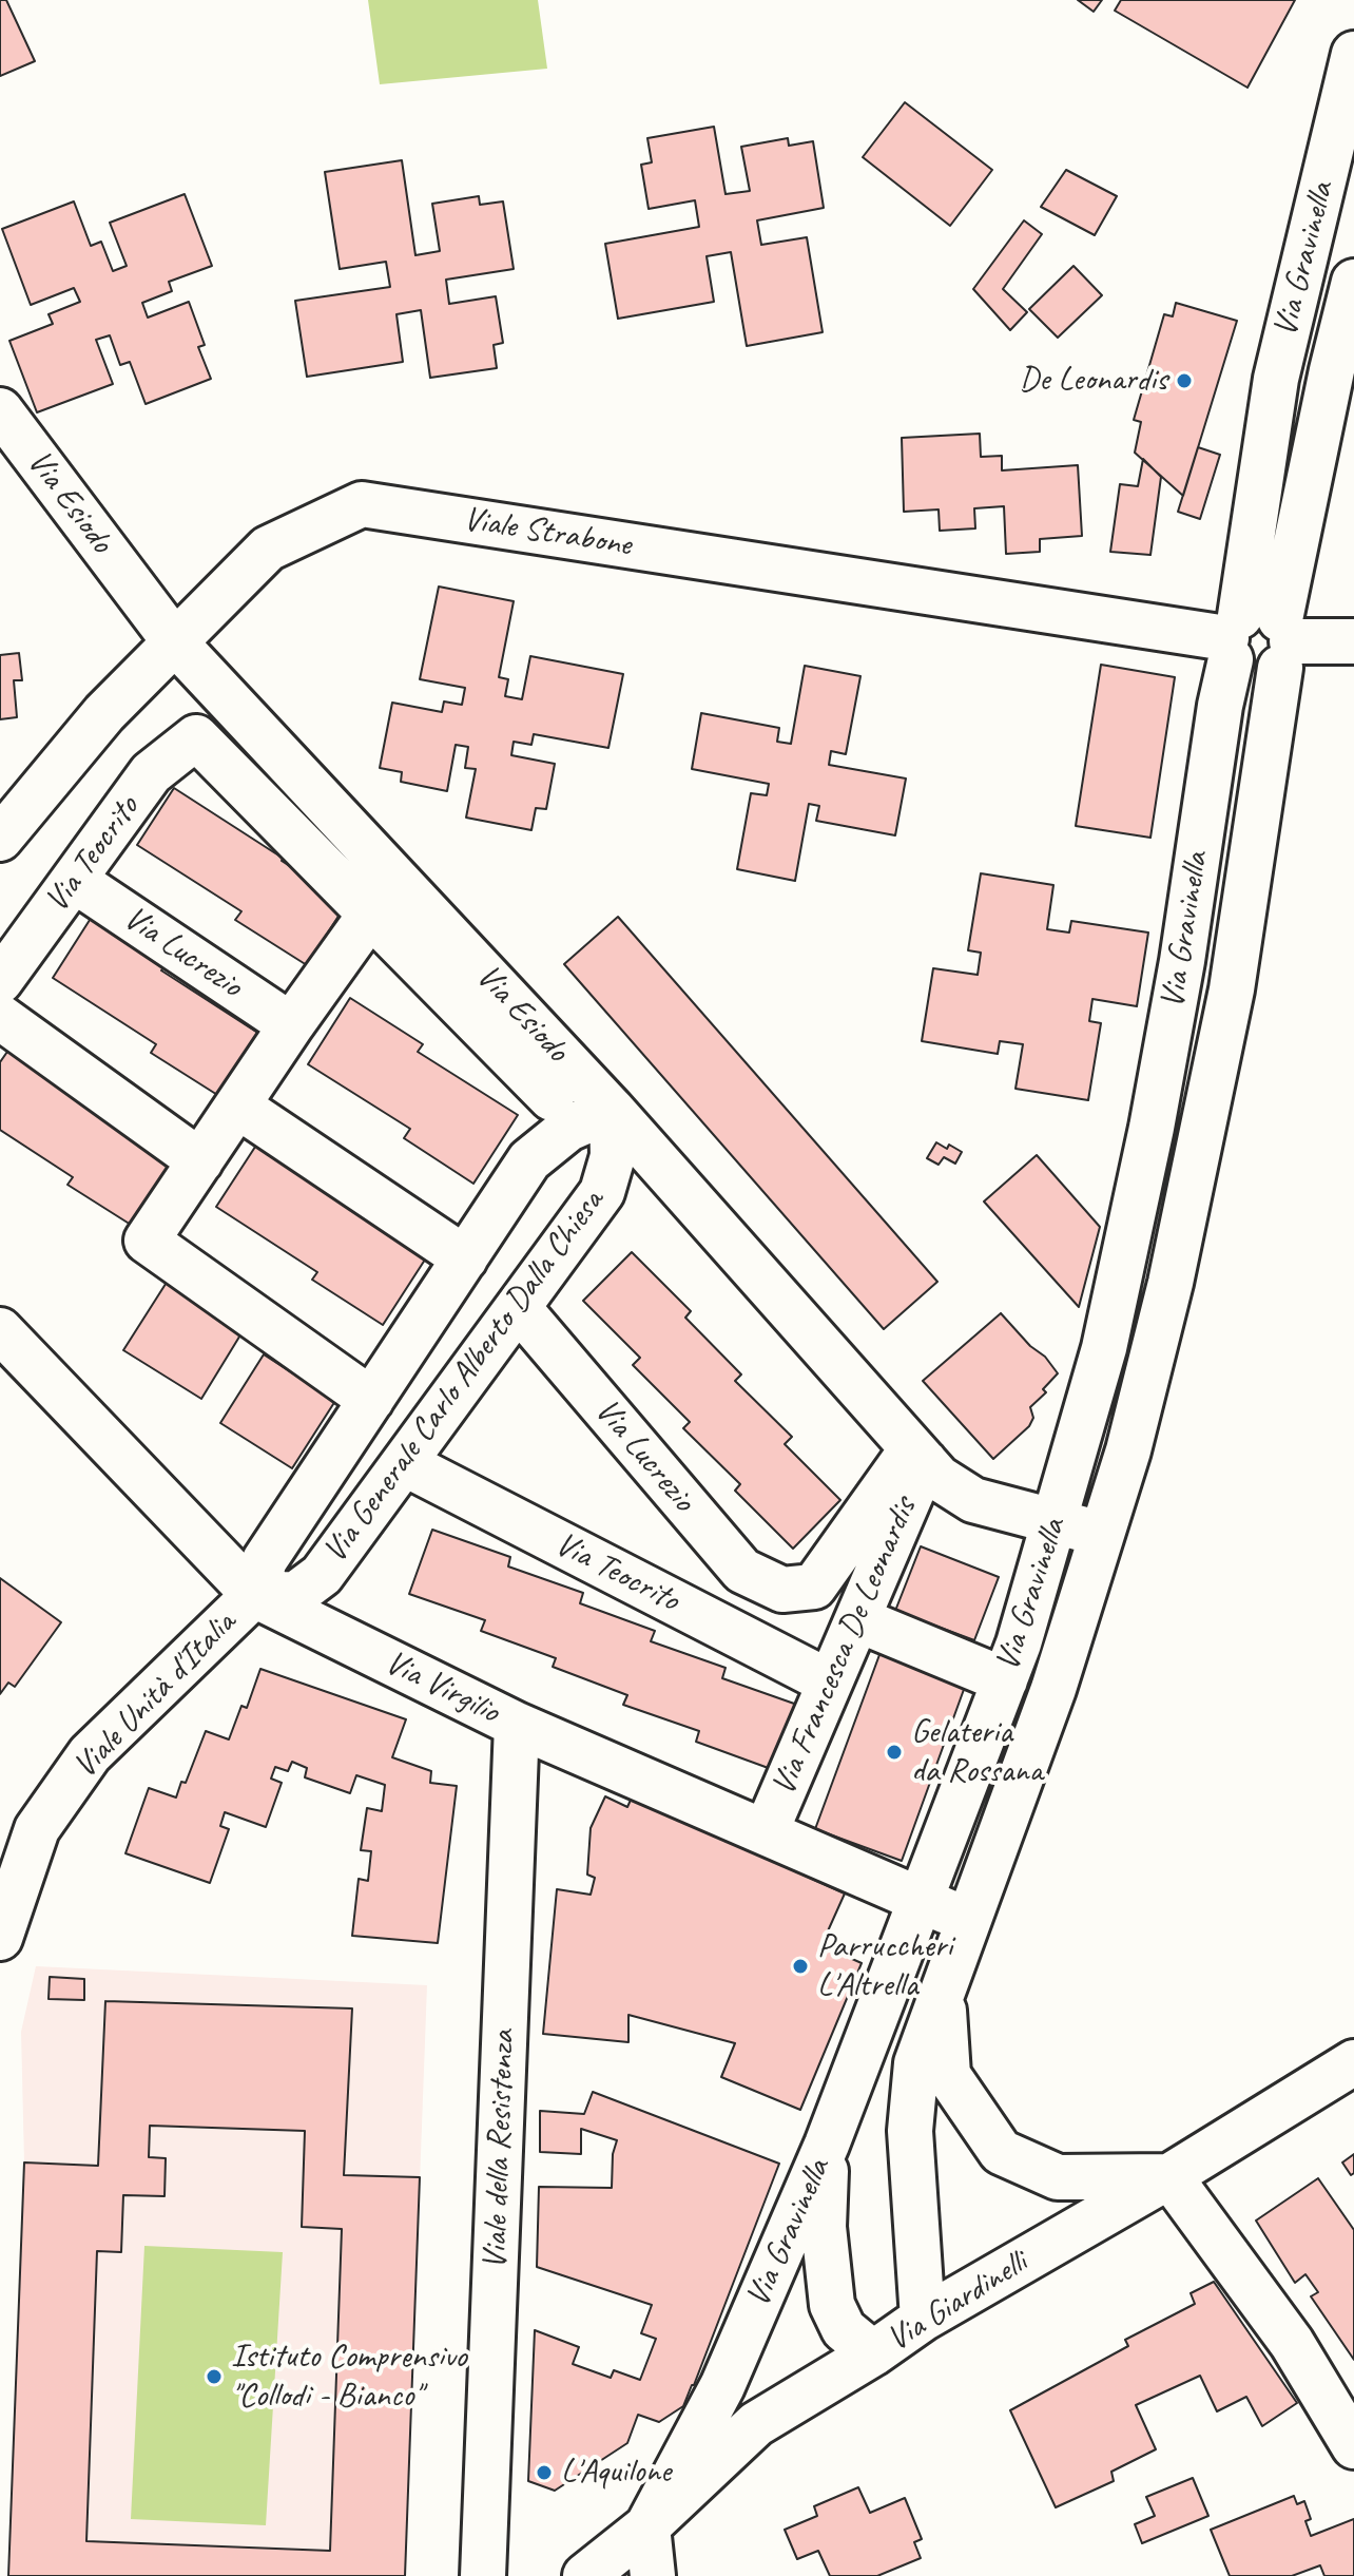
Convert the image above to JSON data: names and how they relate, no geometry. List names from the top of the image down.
{
  "streets": {
    "street": [
      "Via Gravinella",
      "Via Esiodo",
      "Viale Strabone",
      "Via Teocrito",
      "Via Lucrezio",
      "Via Generale Carlo Alberto Dalla Chiesa",
      "Via Francesca De Leonardis",
      "Via Virgilio",
      "Viale Unità d'Italia",
      "Viale della Resistenza",
      "Via Giardinelli"
    ]
  },
  "crossings": [
    ["Via Gravinella", "Via Esiodo"],
    ["Via Gravinella", "Viale Strabone"],
    ["Via Gravinella", "Via Virgilio"],
    ["Via Gravinella", "Via Giardinelli"],
    ["Via Esiodo", "Viale Strabone"],
    ["Via Esiodo", "Via Teocrito"],
    ["Via Esiodo", "Via Generale Carlo Alberto Dalla Chiesa"],
    ["Via Esiodo", "Via Francesca De Leonardis"],
    ["Via Teocrito", "Via Lucrezio"],
    ["Via Teocrito", "Via Generale Carlo Alberto Dalla Chiesa"],
    ["Via Teocrito", "Via Francesca De Leonardis"],
    ["Via Lucrezio", "Via Generale Carlo Alberto Dalla Chiesa"],
    ["Via Lucrezio", "Via Francesca De Leonardis"],
    ["Via Generale Carlo Alberto Dalla Chiesa", "Via Virgilio"],
    ["Via Generale Carlo Alberto Dalla Chiesa", "Viale Unità d'Italia"],
    ["Via Francesca De Leonardis", "Via Virgilio"],
    ["Via Virgilio", "Viale Unità d'Italia"],
    ["Via Virgilio", "Viale della Resistenza"]
  ],
  "places": [
    "De Leonardis",
    "Gelateria da Rossana",
    "Parruccheri L'Altrella",
    "Istituto Comprensivo \"Collodi - Bianco\"",
    "L'Aquilone"
  ]
}
